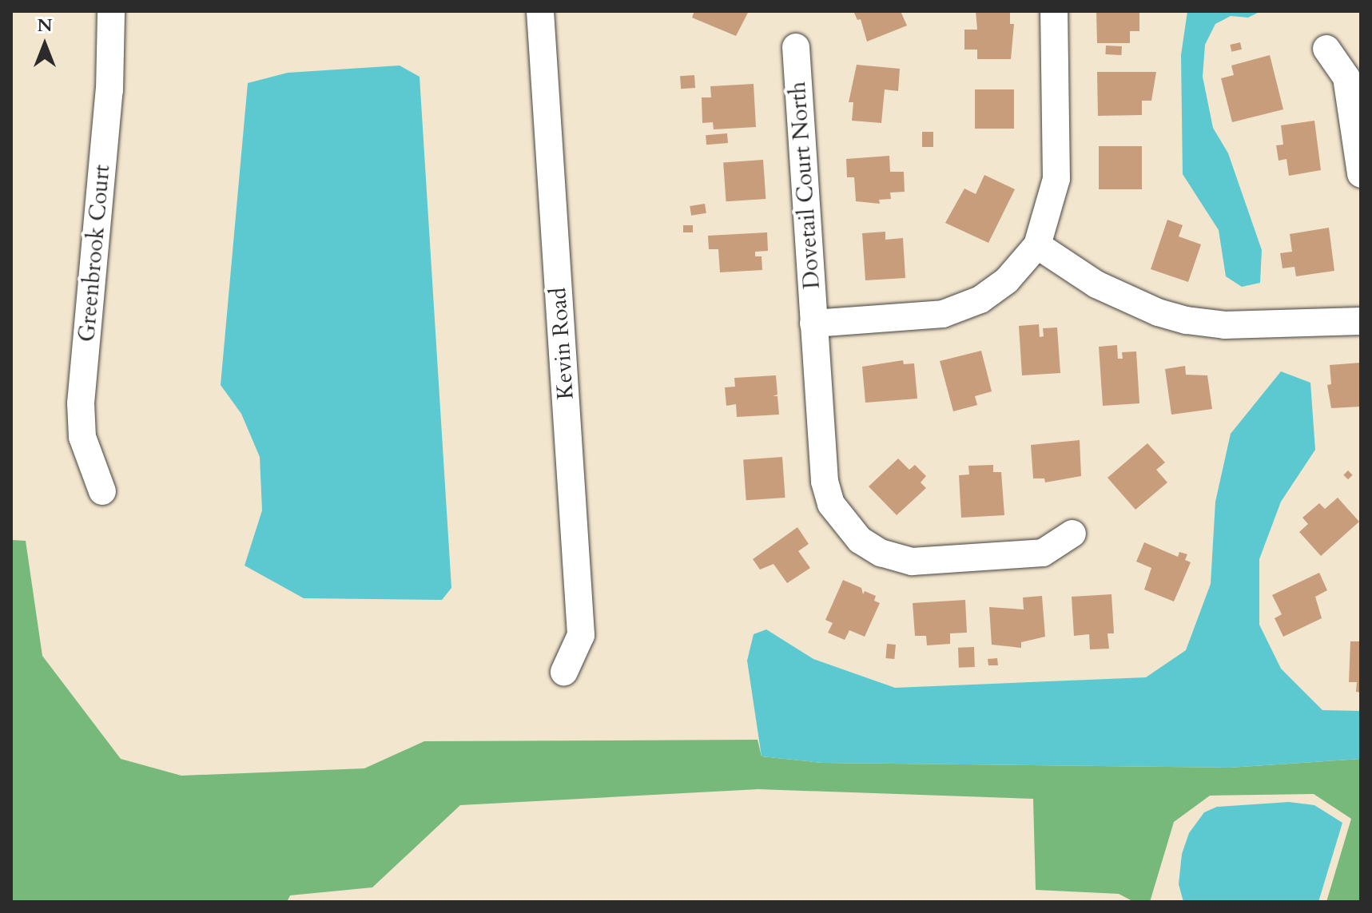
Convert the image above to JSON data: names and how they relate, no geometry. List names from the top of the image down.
{
  "streets": {
    "street": ["Dovetail Court North", "Greenbrook Court", "Kevin Road"]
  },
  "north": "top"
}
